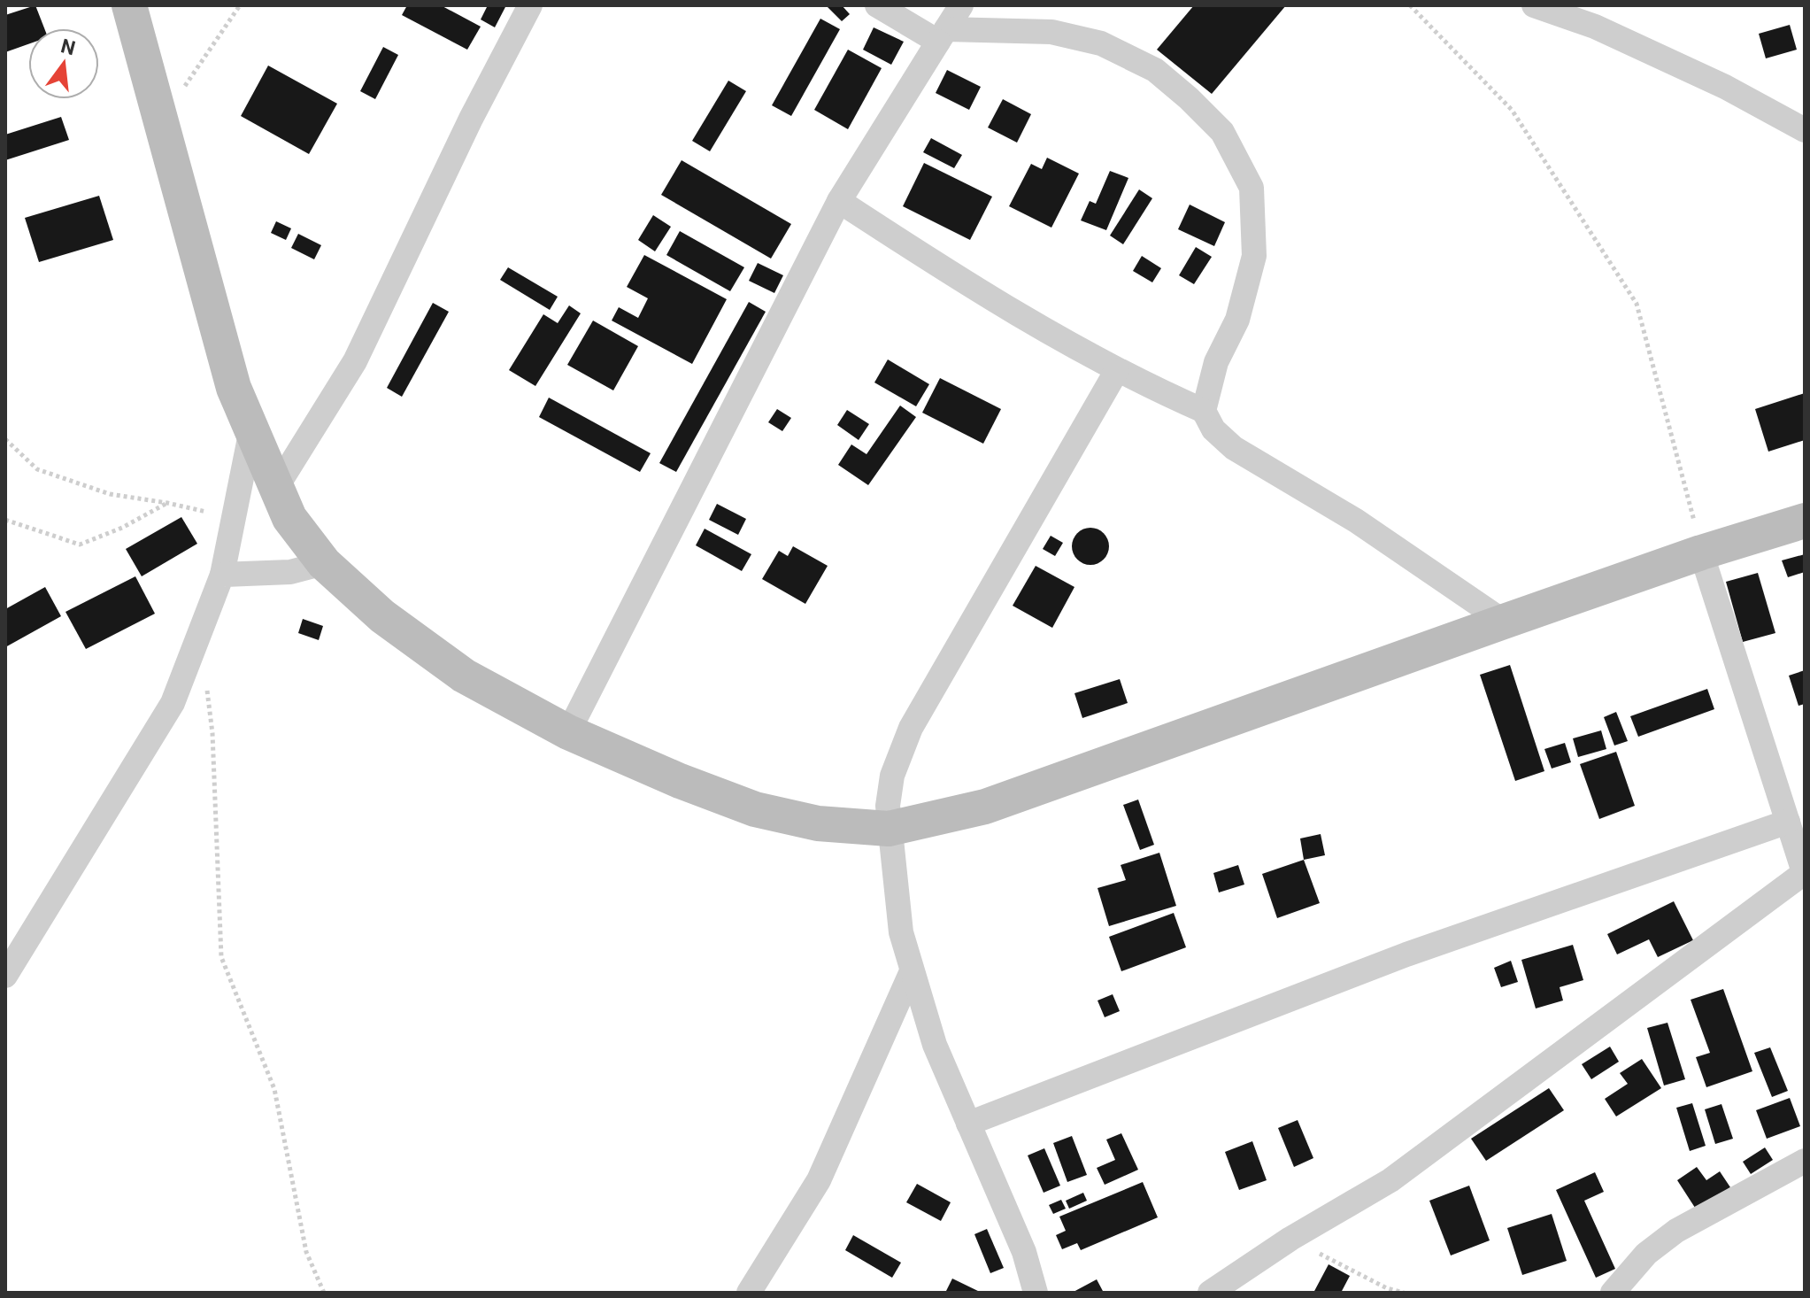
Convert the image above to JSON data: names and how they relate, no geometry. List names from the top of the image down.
{
  "north": "top"
}
